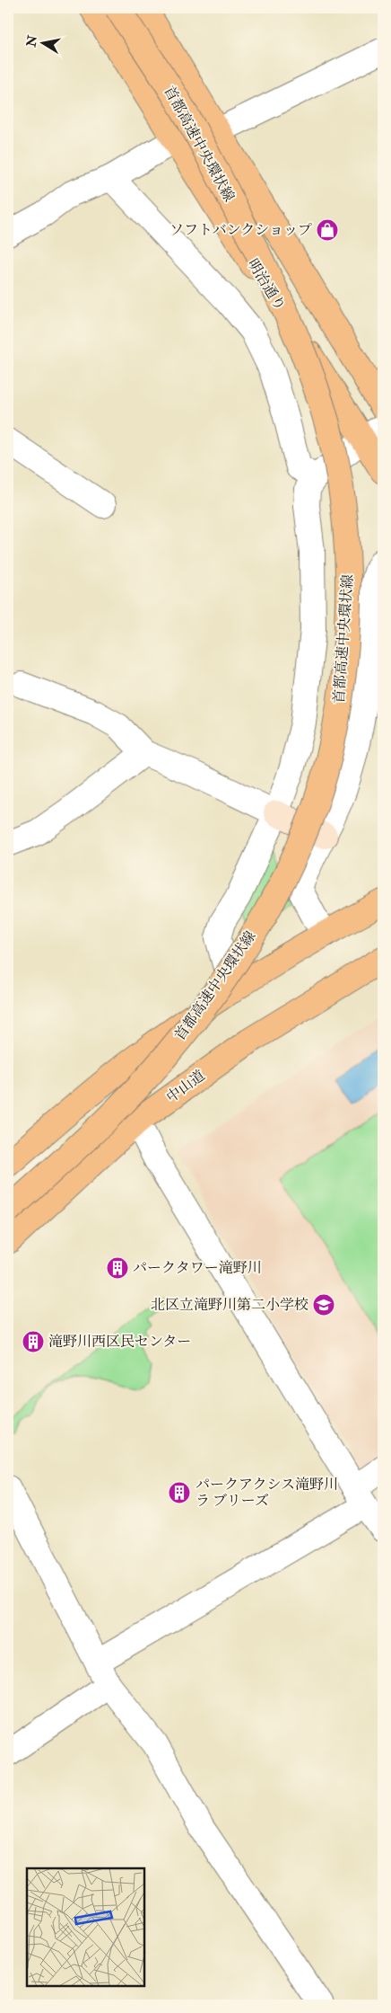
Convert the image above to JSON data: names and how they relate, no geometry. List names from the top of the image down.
{
  "streets": {
    "highway": ["首都高速中央環状線", "明治通り", "中山道"]
  },
  "places": {
    "shop": ["ソフトバンクショップ"],
    "building": ["パークタワー滝野川", "滝野川西区民センター", "パークアクシス滝野川 ラ ブリーズ"],
    "school or university": ["北区立滝野川第二小学校"]
  },
  "north": "left"
}
